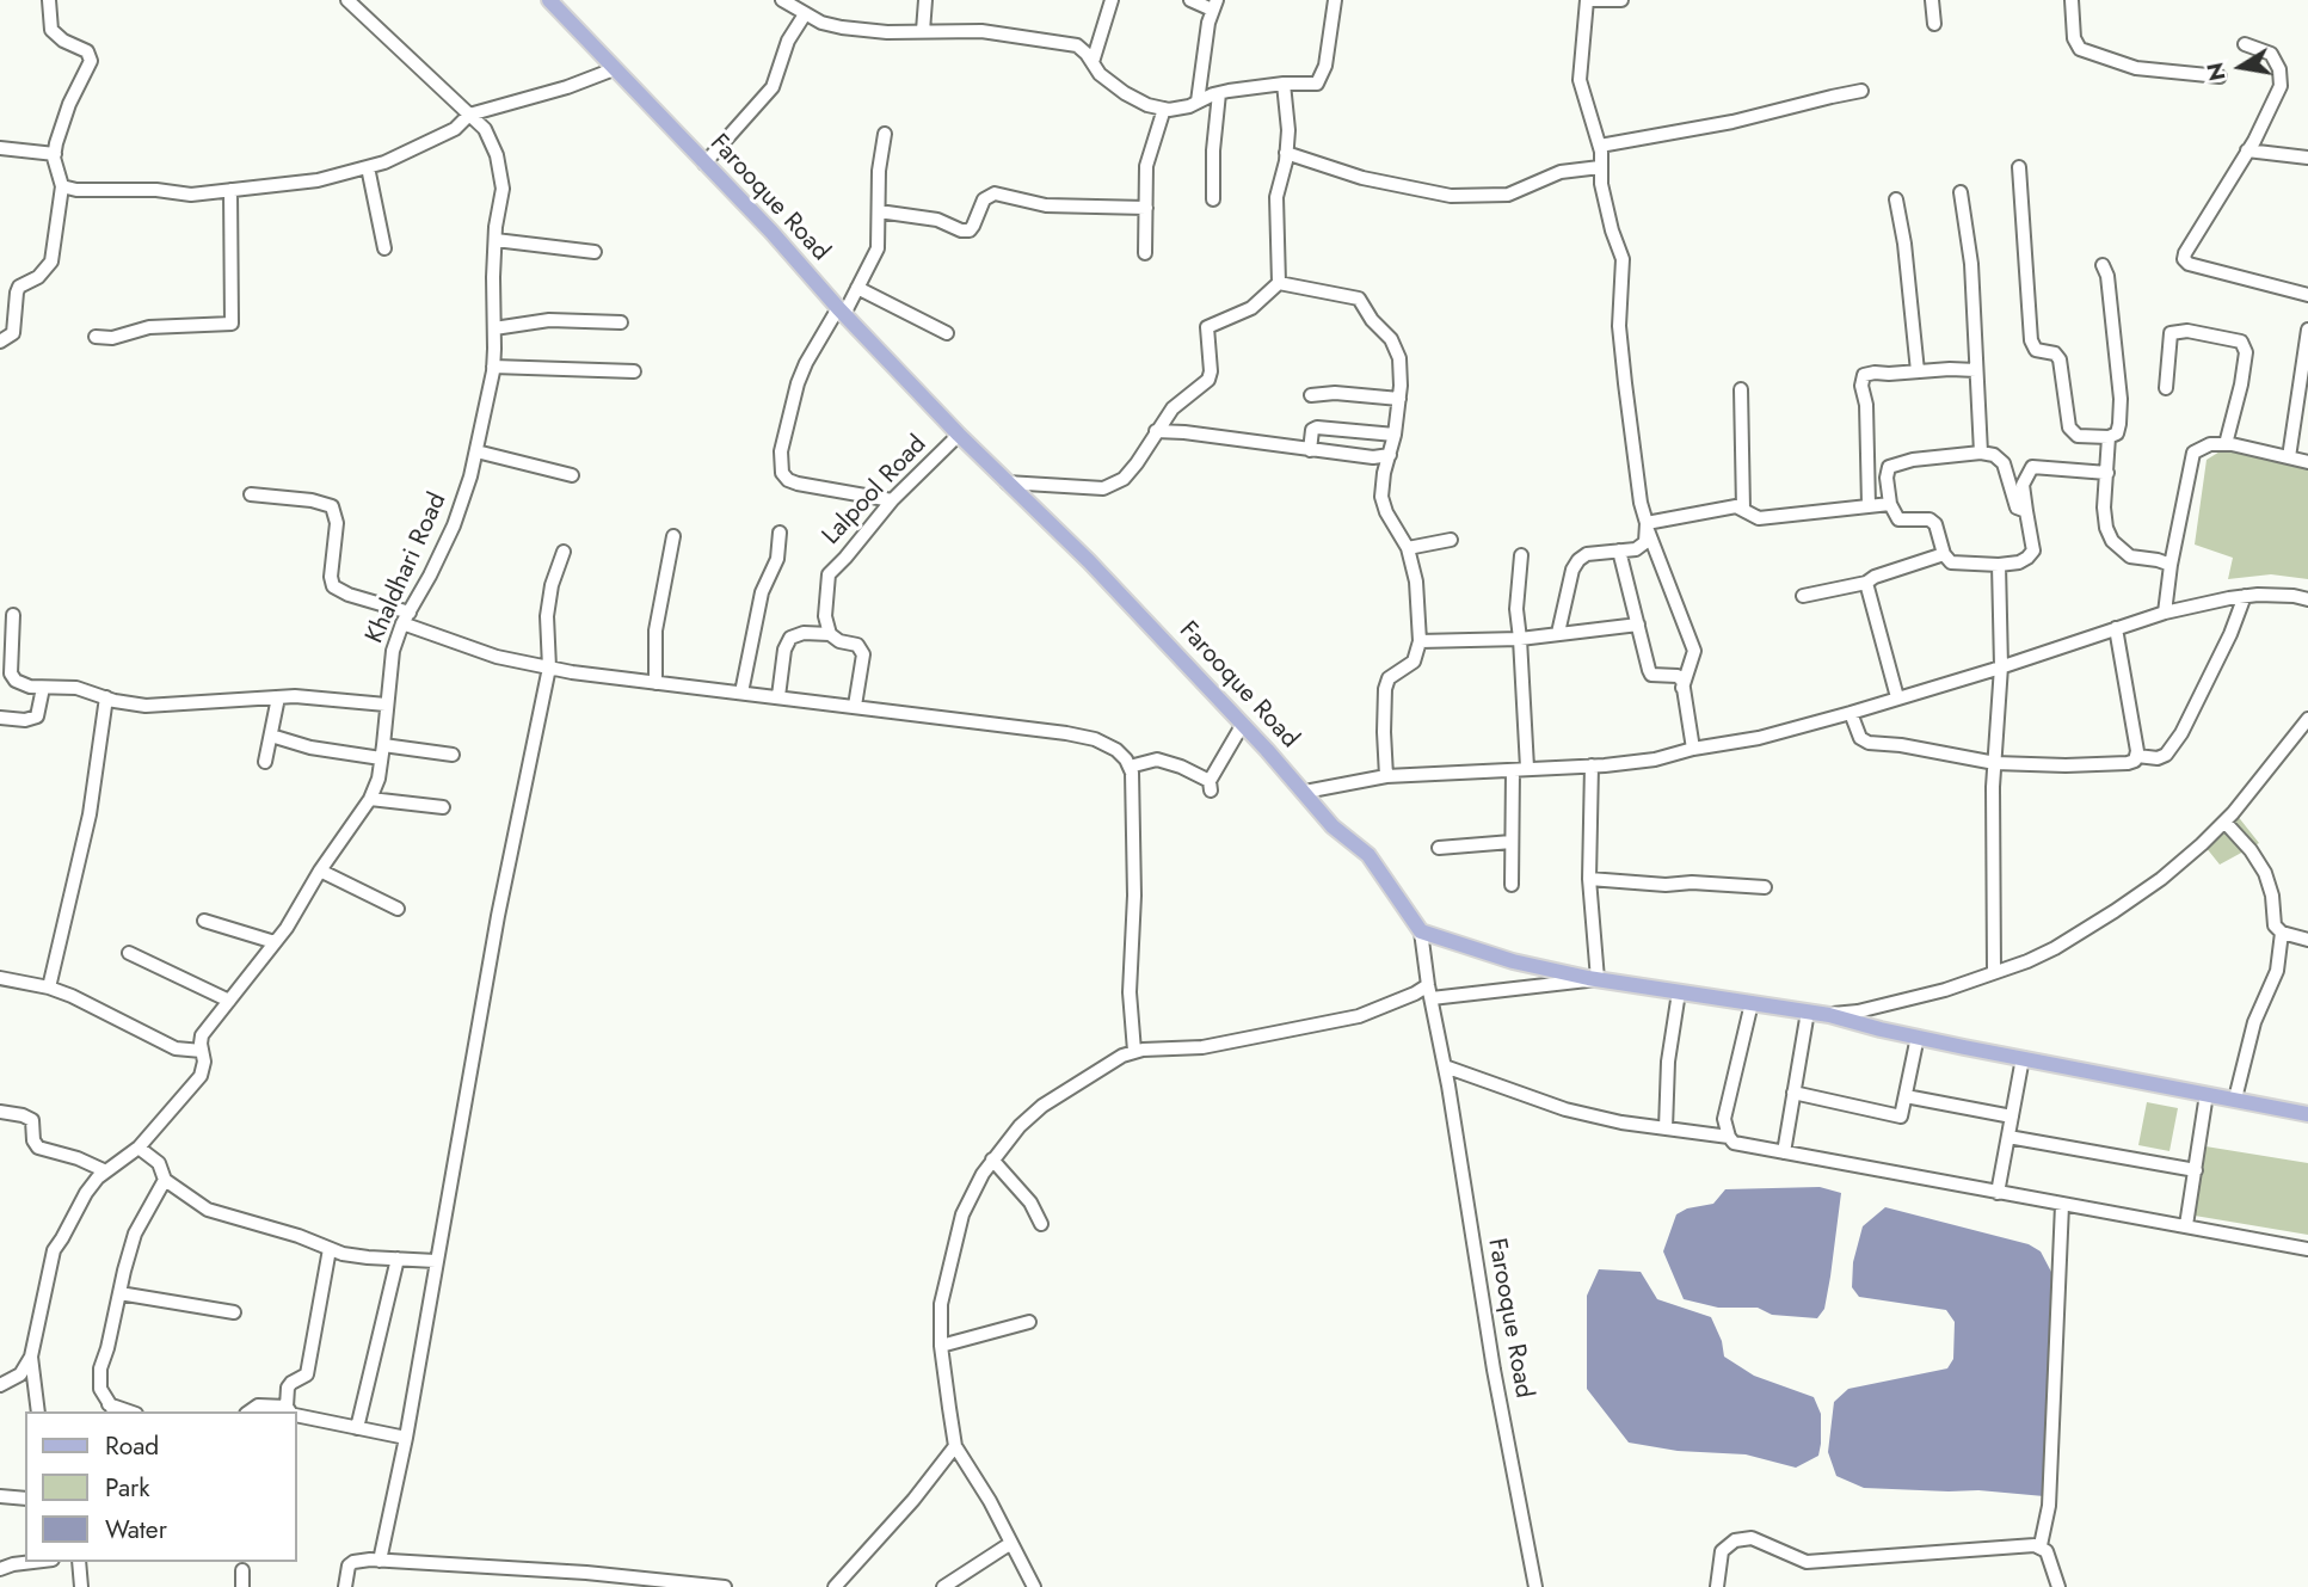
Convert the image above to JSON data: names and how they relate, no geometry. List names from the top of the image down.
{
  "streets": {
    "main road": ["Farooque Road"],
    "street": ["Lalpool Road", "Khaldhari Road"]
  },
  "crossings": [
    ["Farooque Road", "Lalpool Road"]
  ],
  "legend": ["Road", "Park", "Water"],
  "north": "left"
}
